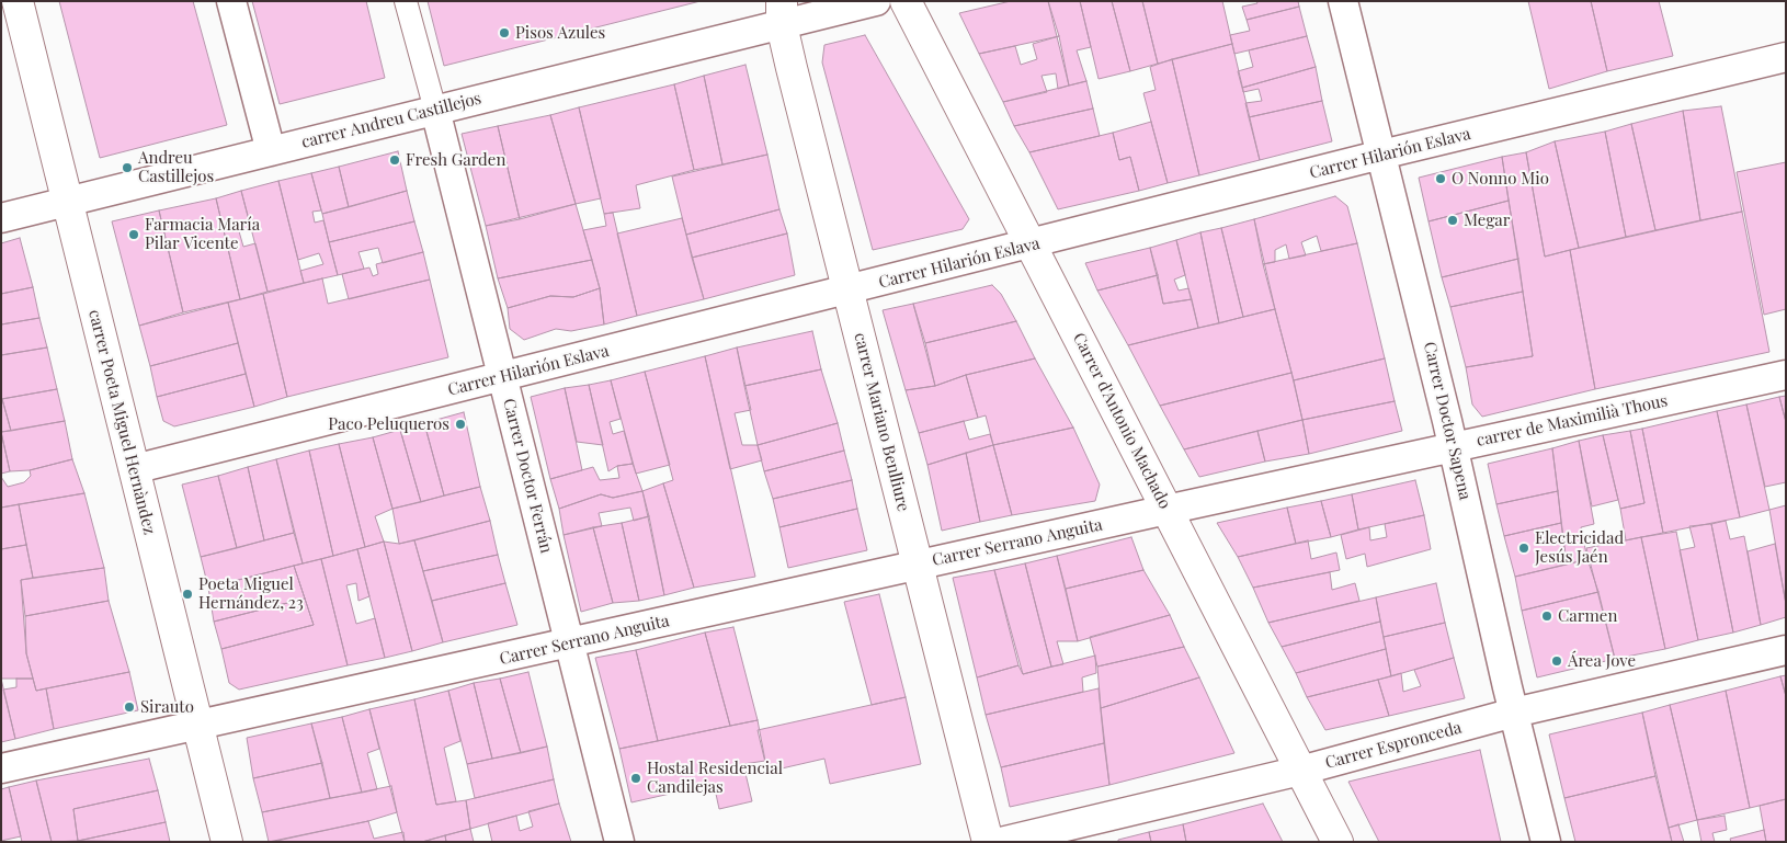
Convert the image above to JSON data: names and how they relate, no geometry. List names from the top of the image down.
{
  "streets": {
    "street": [
      "carrer Andreu Castillejos",
      "Carrer Hilarión Eslava",
      "Carrer d'Antonio Machado",
      "Carrer Doctor Sapena",
      "carrer de Maximilià Thous",
      "carrer Poeta Miguel Hernàndez",
      "carrer Mariano Benlliure",
      "Carrer Doctor Ferrán",
      "Carrer Serrano Anguita",
      "Carrer Espronceda"
    ]
  },
  "crossings": [
    ["carrer Andreu Castillejos", "carrer Poeta Miguel Hernàndez"],
    ["carrer Andreu Castillejos", "carrer Mariano Benlliure"],
    ["carrer Andreu Castillejos", "Carrer Doctor Ferrán"],
    ["Carrer Hilarión Eslava", "Carrer d'Antonio Machado"],
    ["Carrer Hilarión Eslava", "Carrer Doctor Sapena"],
    ["Carrer Hilarión Eslava", "carrer Poeta Miguel Hernàndez"],
    ["Carrer Hilarión Eslava", "carrer Mariano Benlliure"],
    ["Carrer Hilarión Eslava", "Carrer Doctor Ferrán"],
    ["Carrer d'Antonio Machado", "carrer de Maximilià Thous"],
    ["Carrer d'Antonio Machado", "Carrer Serrano Anguita"],
    ["Carrer d'Antonio Machado", "Carrer Espronceda"],
    ["Carrer Doctor Sapena", "carrer de Maximilià Thous"],
    ["Carrer Doctor Sapena", "Carrer Espronceda"],
    ["carrer de Maximilià Thous", "Carrer Serrano Anguita"],
    ["carrer Poeta Miguel Hernàndez", "Carrer Serrano Anguita"],
    ["carrer Mariano Benlliure", "Carrer Serrano Anguita"],
    ["Carrer Doctor Ferrán", "Carrer Serrano Anguita"]
  ],
  "places": [
    "Pisos Azules",
    "Fresh Garden",
    "Andreu Castillejos",
    "O Nonno Mio",
    "Megar",
    "Farmacia María Pilar Vicente",
    "Paco Peluqueros",
    "Electricidad Jesús Jaén",
    "Poeta Miguel Hernández, 23",
    "Carmen",
    "Área Jove",
    "Sirauto",
    "Hostal Residencial Candilejas"
  ]
}
